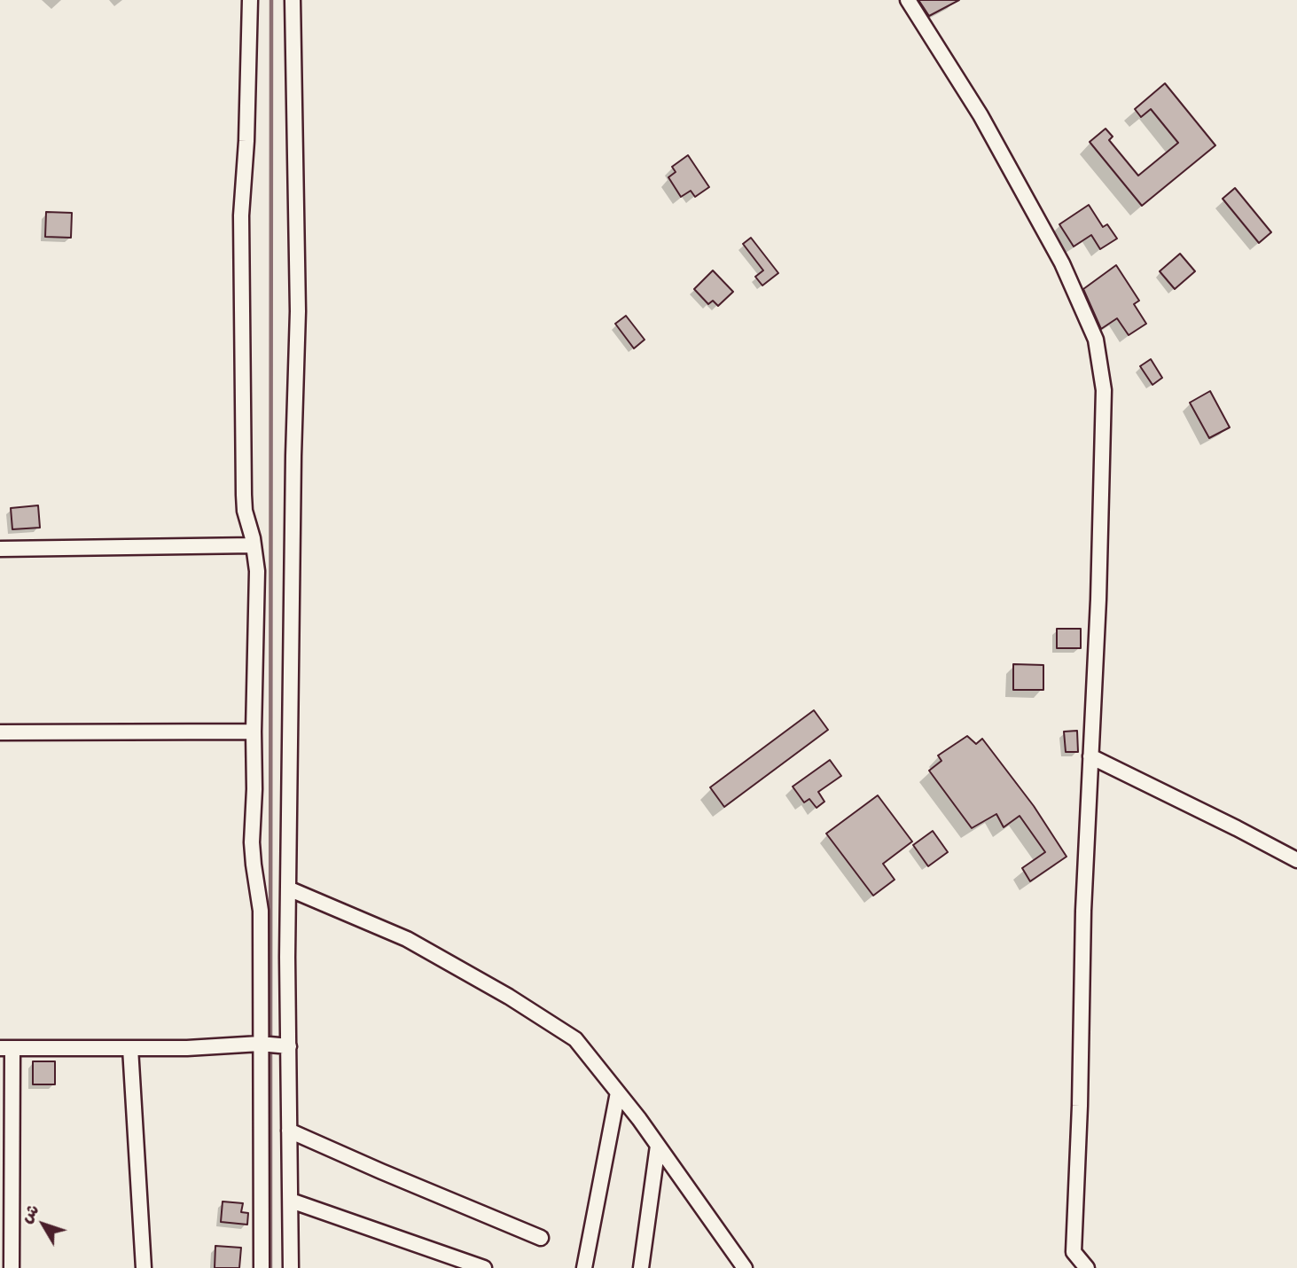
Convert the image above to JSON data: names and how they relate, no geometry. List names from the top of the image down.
{
  "north": "top left"
}
